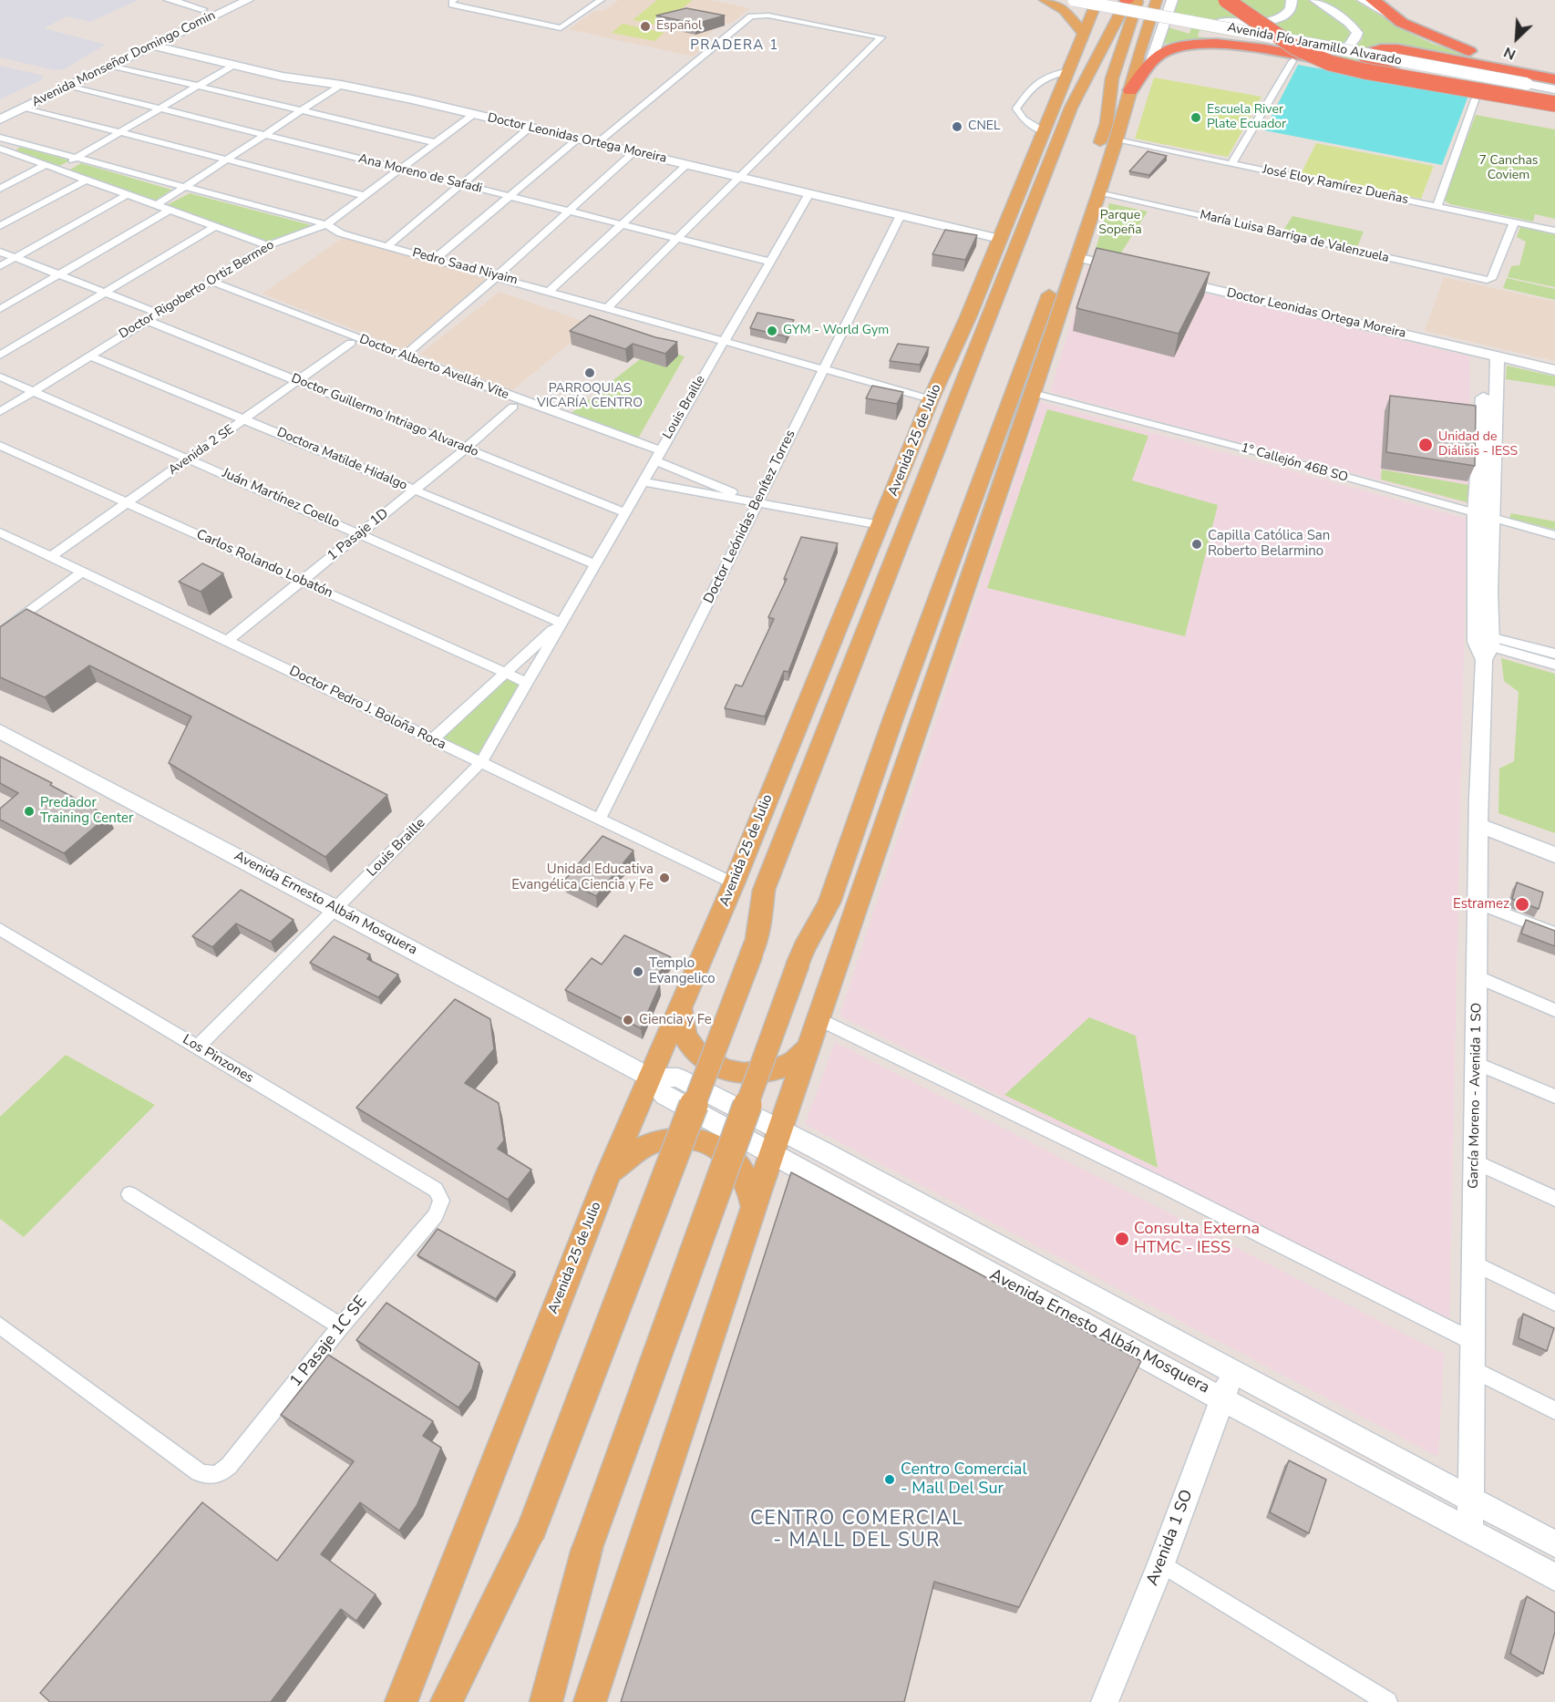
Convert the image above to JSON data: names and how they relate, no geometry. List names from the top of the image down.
{
  "streets": {
    "main road": ["Avenida 25 de Julio"],
    "street": [
      "Avenida Pío Jaramillo Alvarado",
      "Avenida Monseñor Domingo Comin",
      "Doctor Leonidas Ortega Moreira",
      "Ana Moreno de Safadi",
      "José Eloy Ramírez Dueñas",
      "María Luisa Barriga de Valenzuela",
      "Pedro Saad Niyaim",
      "Doctor Rigoberto Ortiz Bermeo",
      "Doctor Alberto Avellán Vite",
      "Louis Braille",
      "Doctor Guillermo Intriago Alvarado",
      "Avenida 2 SE",
      "Doctora Matilde Hidalgo",
      "1° Callejón 46B SO",
      "Juán Martínez Coello",
      "Doctor Leónidas Benítez Torres",
      "1 Pasaje 1D",
      "Carlos Rolando Lobatón",
      "Doctor Pedro J. Boloña Roca",
      "Avenida Ernesto Albán Mosquera",
      "Los Pinzones",
      "García Moreno - Avenida 1 SO",
      "1 Pasaje 1C SE",
      "Avenida 1 SO"
    ]
  },
  "crossings": [
    ["Avenida Pío Jaramillo Alvarado", "Avenida 25 de Julio"],
    ["Avenida Monseñor Domingo Comin", "Doctor Leonidas Ortega Moreira"],
    ["Avenida Monseñor Domingo Comin", "Ana Moreno de Safadi"],
    ["Doctor Leonidas Ortega Moreira", "Doctor Rigoberto Ortiz Bermeo"],
    ["Doctor Leonidas Ortega Moreira", "Louis Braille"],
    ["Doctor Leonidas Ortega Moreira", "Avenida 25 de Julio"],
    ["Doctor Leonidas Ortega Moreira", "Doctor Leónidas Benítez Torres"],
    ["Doctor Leonidas Ortega Moreira", "García Moreno - Avenida 1 SO"],
    ["Ana Moreno de Safadi", "Doctor Rigoberto Ortiz Bermeo"],
    ["Ana Moreno de Safadi", "Louis Braille"],
    ["José Eloy Ramírez Dueñas", "María Luisa Barriga de Valenzuela"],
    ["Pedro Saad Niyaim", "Doctor Rigoberto Ortiz Bermeo"],
    ["Pedro Saad Niyaim", "Louis Braille"],
    ["Pedro Saad Niyaim", "Avenida 25 de Julio"],
    ["Pedro Saad Niyaim", "Doctor Leónidas Benítez Torres"],
    ["Doctor Rigoberto Ortiz Bermeo", "Doctor Alberto Avellán Vite"],
    ["Doctor Rigoberto Ortiz Bermeo", "Doctor Guillermo Intriago Alvarado"],
    ["Doctor Rigoberto Ortiz Bermeo", "Doctora Matilde Hidalgo"],
    ["Doctor Rigoberto Ortiz Bermeo", "Juán Martínez Coello"],
    ["Doctor Alberto Avellán Vite", "Louis Braille"],
    ["Doctor Alberto Avellán Vite", "Avenida 25 de Julio"],
    ["Doctor Alberto Avellán Vite", "Doctor Leónidas Benítez Torres"],
    ["Louis Braille", "Doctor Guillermo Intriago Alvarado"],
    ["Louis Braille", "Doctora Matilde Hidalgo"],
    ["Louis Braille", "Juán Martínez Coello"],
    ["Louis Braille", "Carlos Rolando Lobatón"],
    ["Louis Braille", "Doctor Pedro J. Boloña Roca"],
    ["Louis Braille", "Avenida Ernesto Albán Mosquera"],
    ["Louis Braille", "Los Pinzones"],
    ["Doctor Guillermo Intriago Alvarado", "Avenida 2 SE"],
    ["Doctor Guillermo Intriago Alvarado", "1 Pasaje 1D"],
    ["Avenida 25 de Julio", "Doctor Pedro J. Boloña Roca"],
    ["Avenida 25 de Julio", "Avenida Ernesto Albán Mosquera"],
    ["Avenida 2 SE", "Doctora Matilde Hidalgo"],
    ["Avenida 2 SE", "Juán Martínez Coello"],
    ["Avenida 2 SE", "Carlos Rolando Lobatón"],
    ["Avenida 2 SE", "Doctor Pedro J. Boloña Roca"],
    ["Doctora Matilde Hidalgo", "1 Pasaje 1D"],
    ["1° Callejón 46B SO", "García Moreno - Avenida 1 SO"],
    ["Juán Martínez Coello", "1 Pasaje 1D"],
    ["Doctor Leónidas Benítez Torres", "Doctor Pedro J. Boloña Roca"],
    ["1 Pasaje 1D", "Carlos Rolando Lobatón"],
    ["1 Pasaje 1D", "Doctor Pedro J. Boloña Roca"],
    ["Avenida Ernesto Albán Mosquera", "García Moreno - Avenida 1 SO"],
    ["Avenida Ernesto Albán Mosquera", "Avenida 1 SO"],
    ["Los Pinzones", "1 Pasaje 1C SE"]
  ],
  "districts": ["PRADERA 1", "CENTRO COMERCIAL - MALL DEL SUR"],
  "parks": ["7 Canchas Coviem", "Parque Sopeña"],
  "places": [
    "Español",
    "Escuela River Plate Ecuador",
    "CNEL",
    "GYM - World Gym",
    "PARROQUIAS VICARÍA CENTRO",
    "Unidad de Diálisis - IESS",
    "Capilla Católica San Roberto Belarmino",
    "Predador Training Center",
    "Unidad Educativa Evangélica Ciencia y Fe",
    "Estramez",
    "Templo Evangelico",
    "Ciencia y Fe",
    "Consulta Externa HTMC - IESS",
    "Centro Comercial - Mall Del Sur"
  ],
  "north": "bottom left"
}
